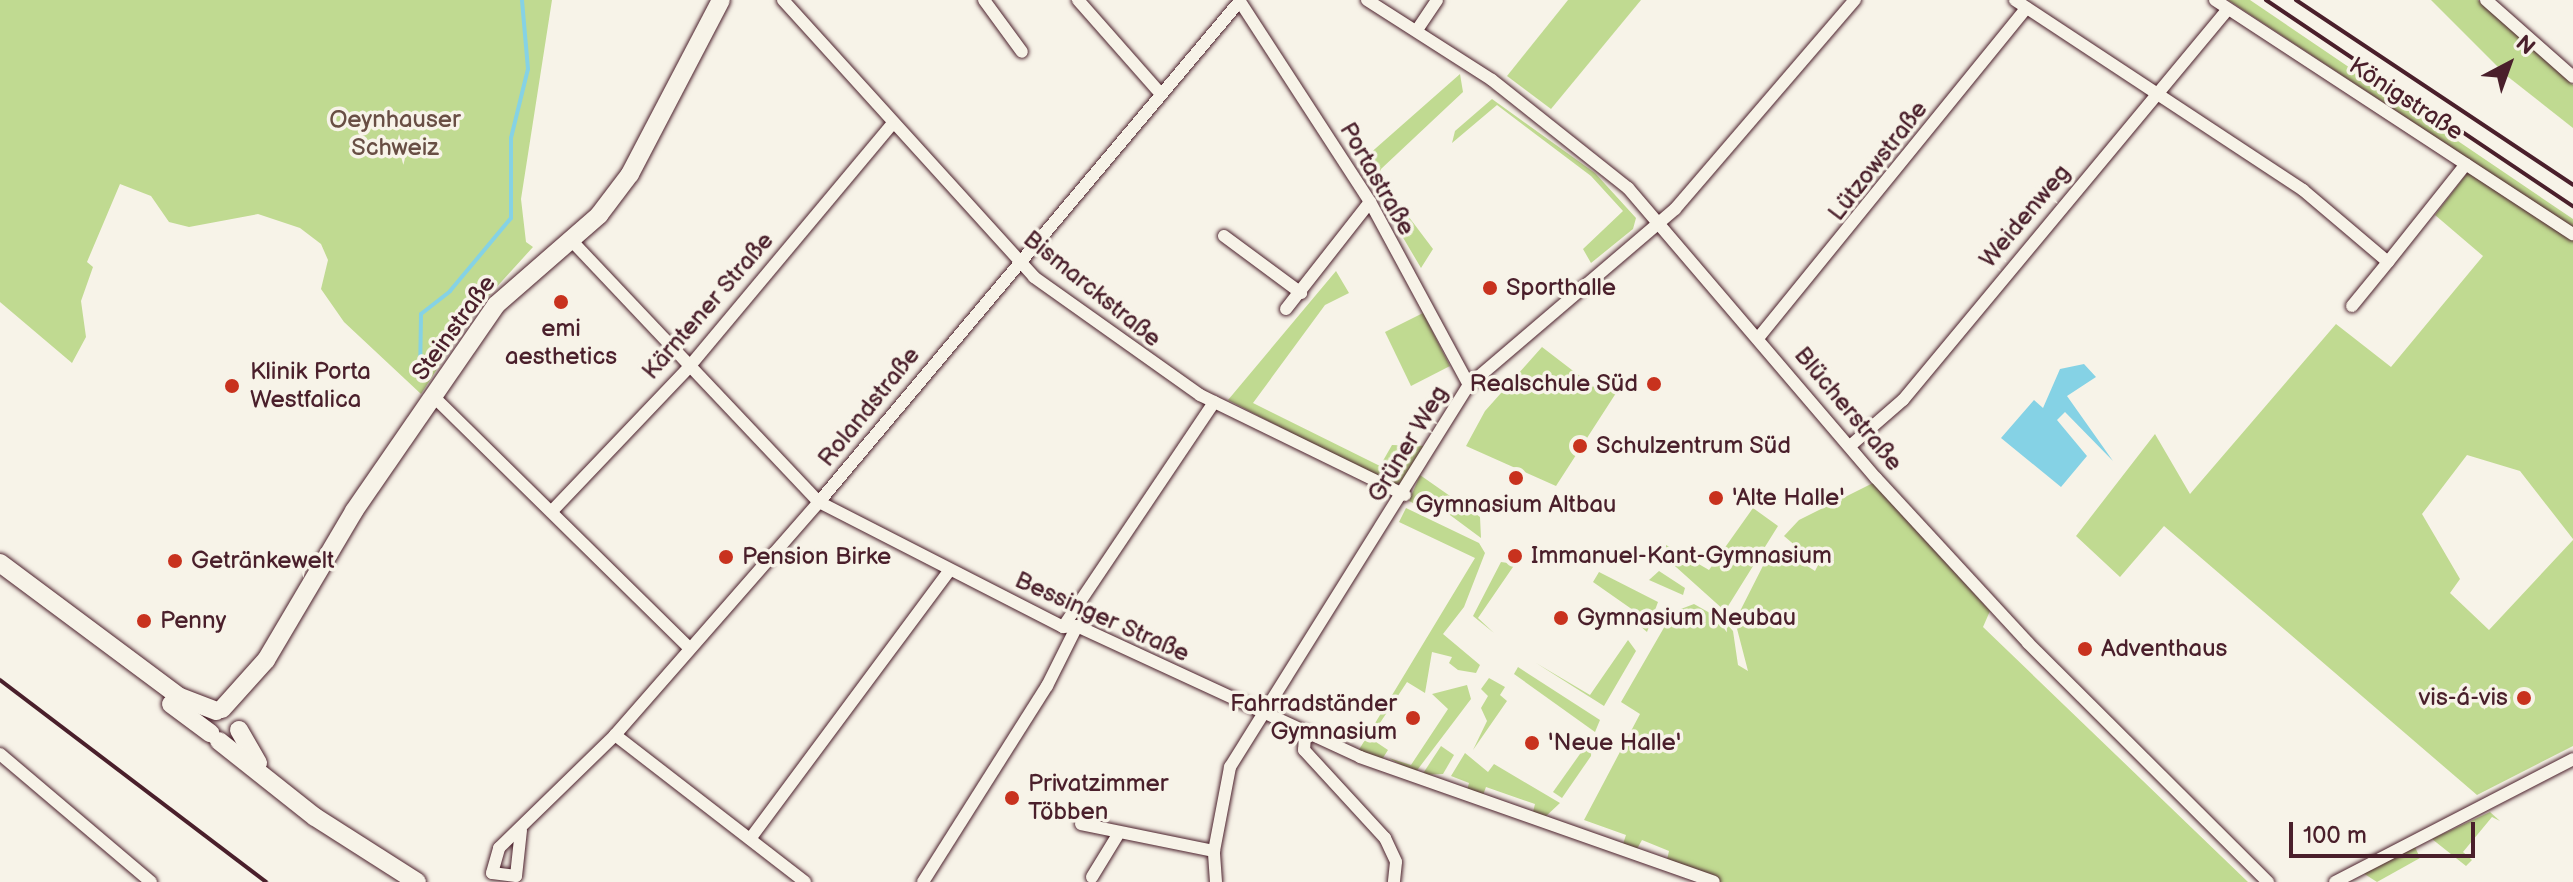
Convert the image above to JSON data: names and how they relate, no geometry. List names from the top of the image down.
{
  "streets": {
    "main road": ["Steinstraße"],
    "street": [
      "Königstraße",
      "Lützowstraße",
      "Portastraße",
      "Weidenweg",
      "Bismarckstraße",
      "Kärntener Straße",
      "Rolandstraße",
      "Blücherstraße",
      "Grüner Weg",
      "Bessinger Straße"
    ]
  },
  "crossings": [
    ["Königstraße", "Weidenweg"],
    ["Lützowstraße", "Blücherstraße"],
    ["Portastraße", "Rolandstraße"],
    ["Portastraße", "Grüner Weg"],
    ["Weidenweg", "Blücherstraße"],
    ["Bismarckstraße", "Kärntener Straße"],
    ["Bismarckstraße", "Rolandstraße"],
    ["Bismarckstraße", "Grüner Weg"],
    ["Kärntener Straße", "Bessinger Straße"],
    ["Steinstraße", "Bessinger Straße"],
    ["Rolandstraße", "Bessinger Straße"],
    ["Blücherstraße", "Grüner Weg"],
    ["Grüner Weg", "Bessinger Straße"]
  ],
  "parks": ["Oeynhauser Schweiz"],
  "places": [
    "Sporthalle",
    "emi aesthetics",
    "Realschule Süd",
    "Klinik Porta Westfalica",
    "Schulzentrum Süd",
    "Gymnasium Altbau",
    "'Alte Halle'",
    "Immanuel-Kant-Gymnasium",
    "Pension Birke",
    "Getränkewelt",
    "Gymnasium Neubau",
    "Penny",
    "Adventhaus",
    "vis-á-vis",
    "Fahrradständer Gymnasium",
    "'Neue Halle'",
    "Privatzimmer Többen"
  ],
  "scale_bar": "100 m",
  "north": "top right"
}
